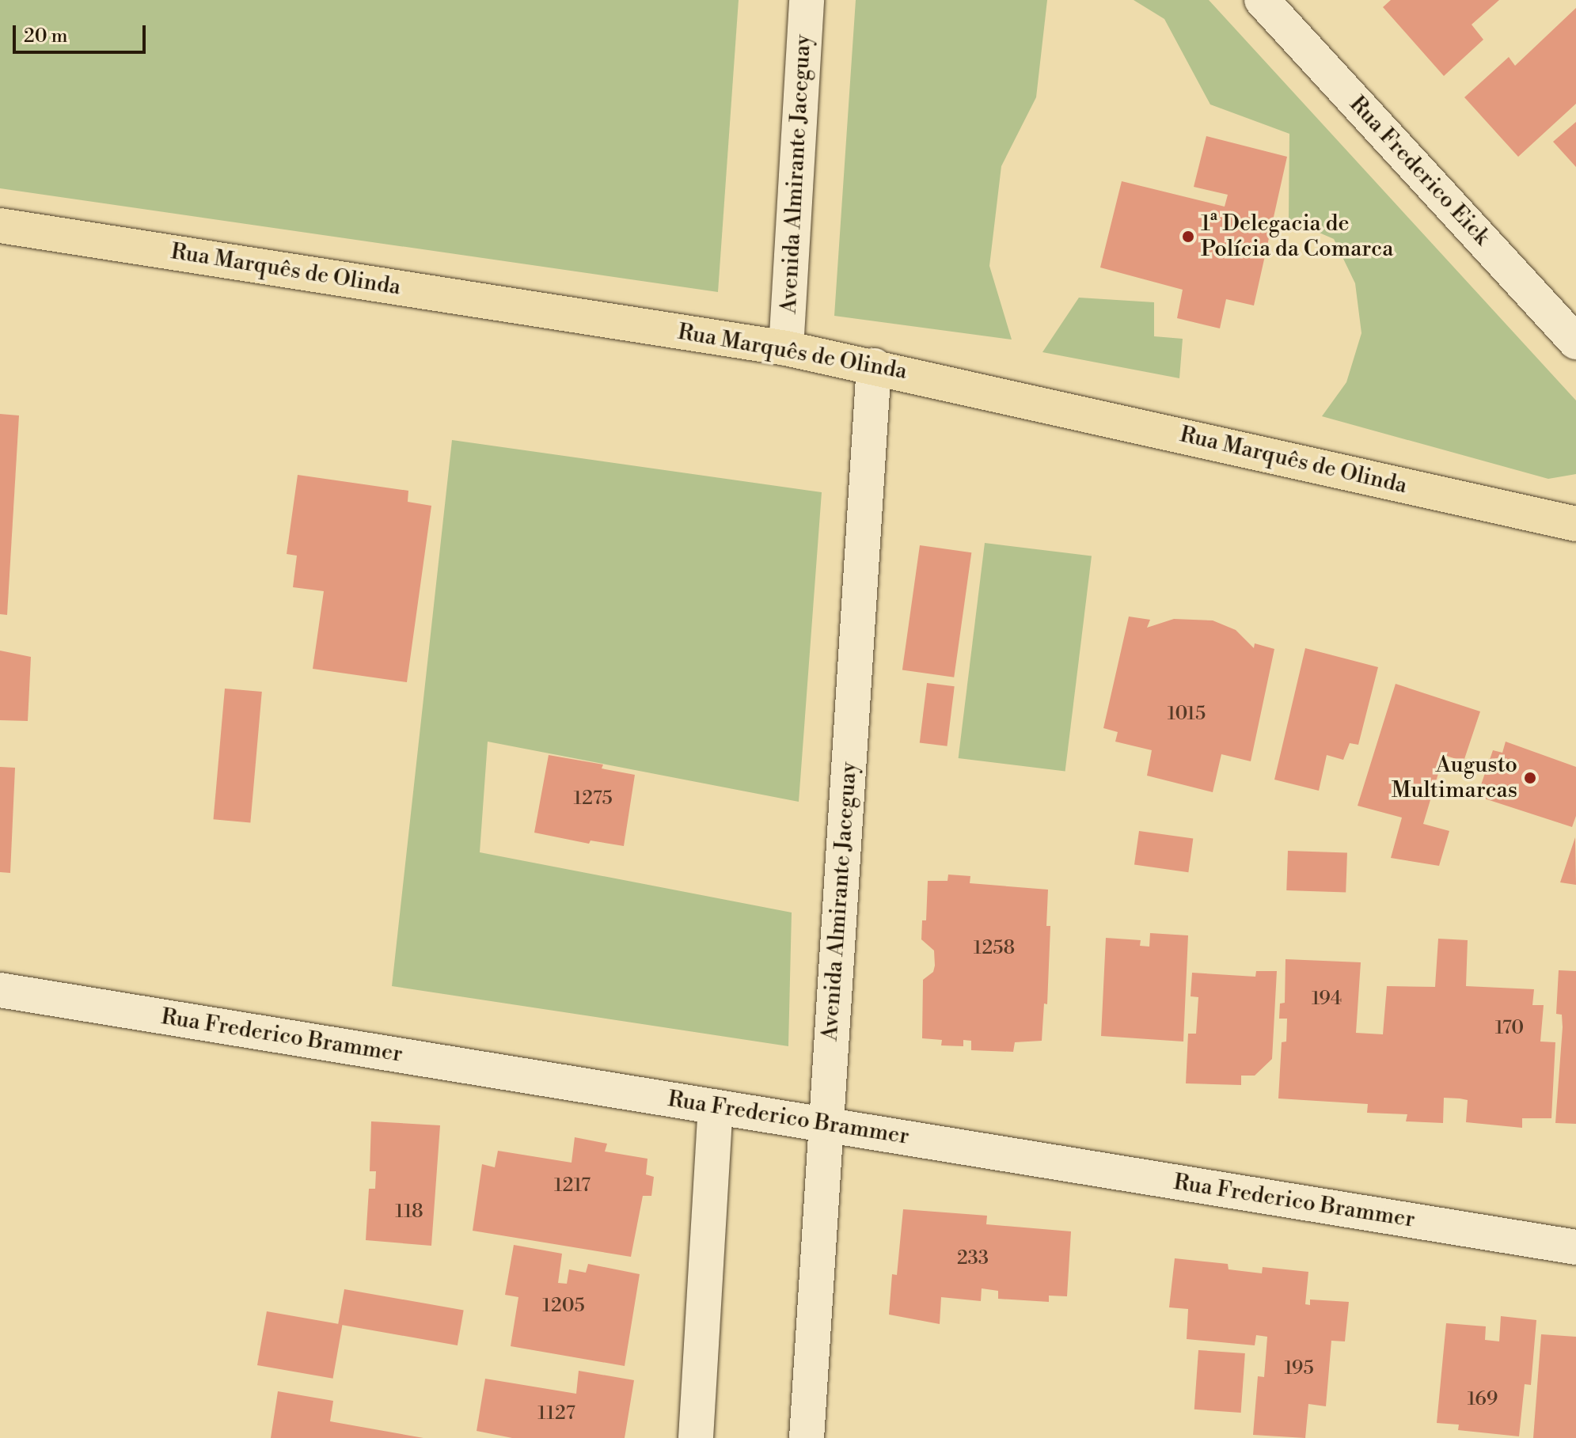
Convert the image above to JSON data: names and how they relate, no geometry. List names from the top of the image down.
{
  "streets": {
    "main road": ["Rua Marquês de Olinda"],
    "street": ["Rua Frederico Eick", "Avenida Almirante Jaceguay", "Rua Frederico Brammer"]
  },
  "crossings": [
    ["Avenida Almirante Jaceguay", "Rua Marquês de Olinda"],
    ["Avenida Almirante Jaceguay", "Rua Frederico Brammer"]
  ],
  "places": ["1ª Delegacia de Polícia da Comarca", "Augusto Multimarcas"],
  "house_numbers": [
    "1015",
    "1275",
    "1258",
    "194",
    "170",
    "1217",
    "118",
    "233",
    "1205",
    "195",
    "169",
    "1127"
  ],
  "scale_bar": "20 m"
}
